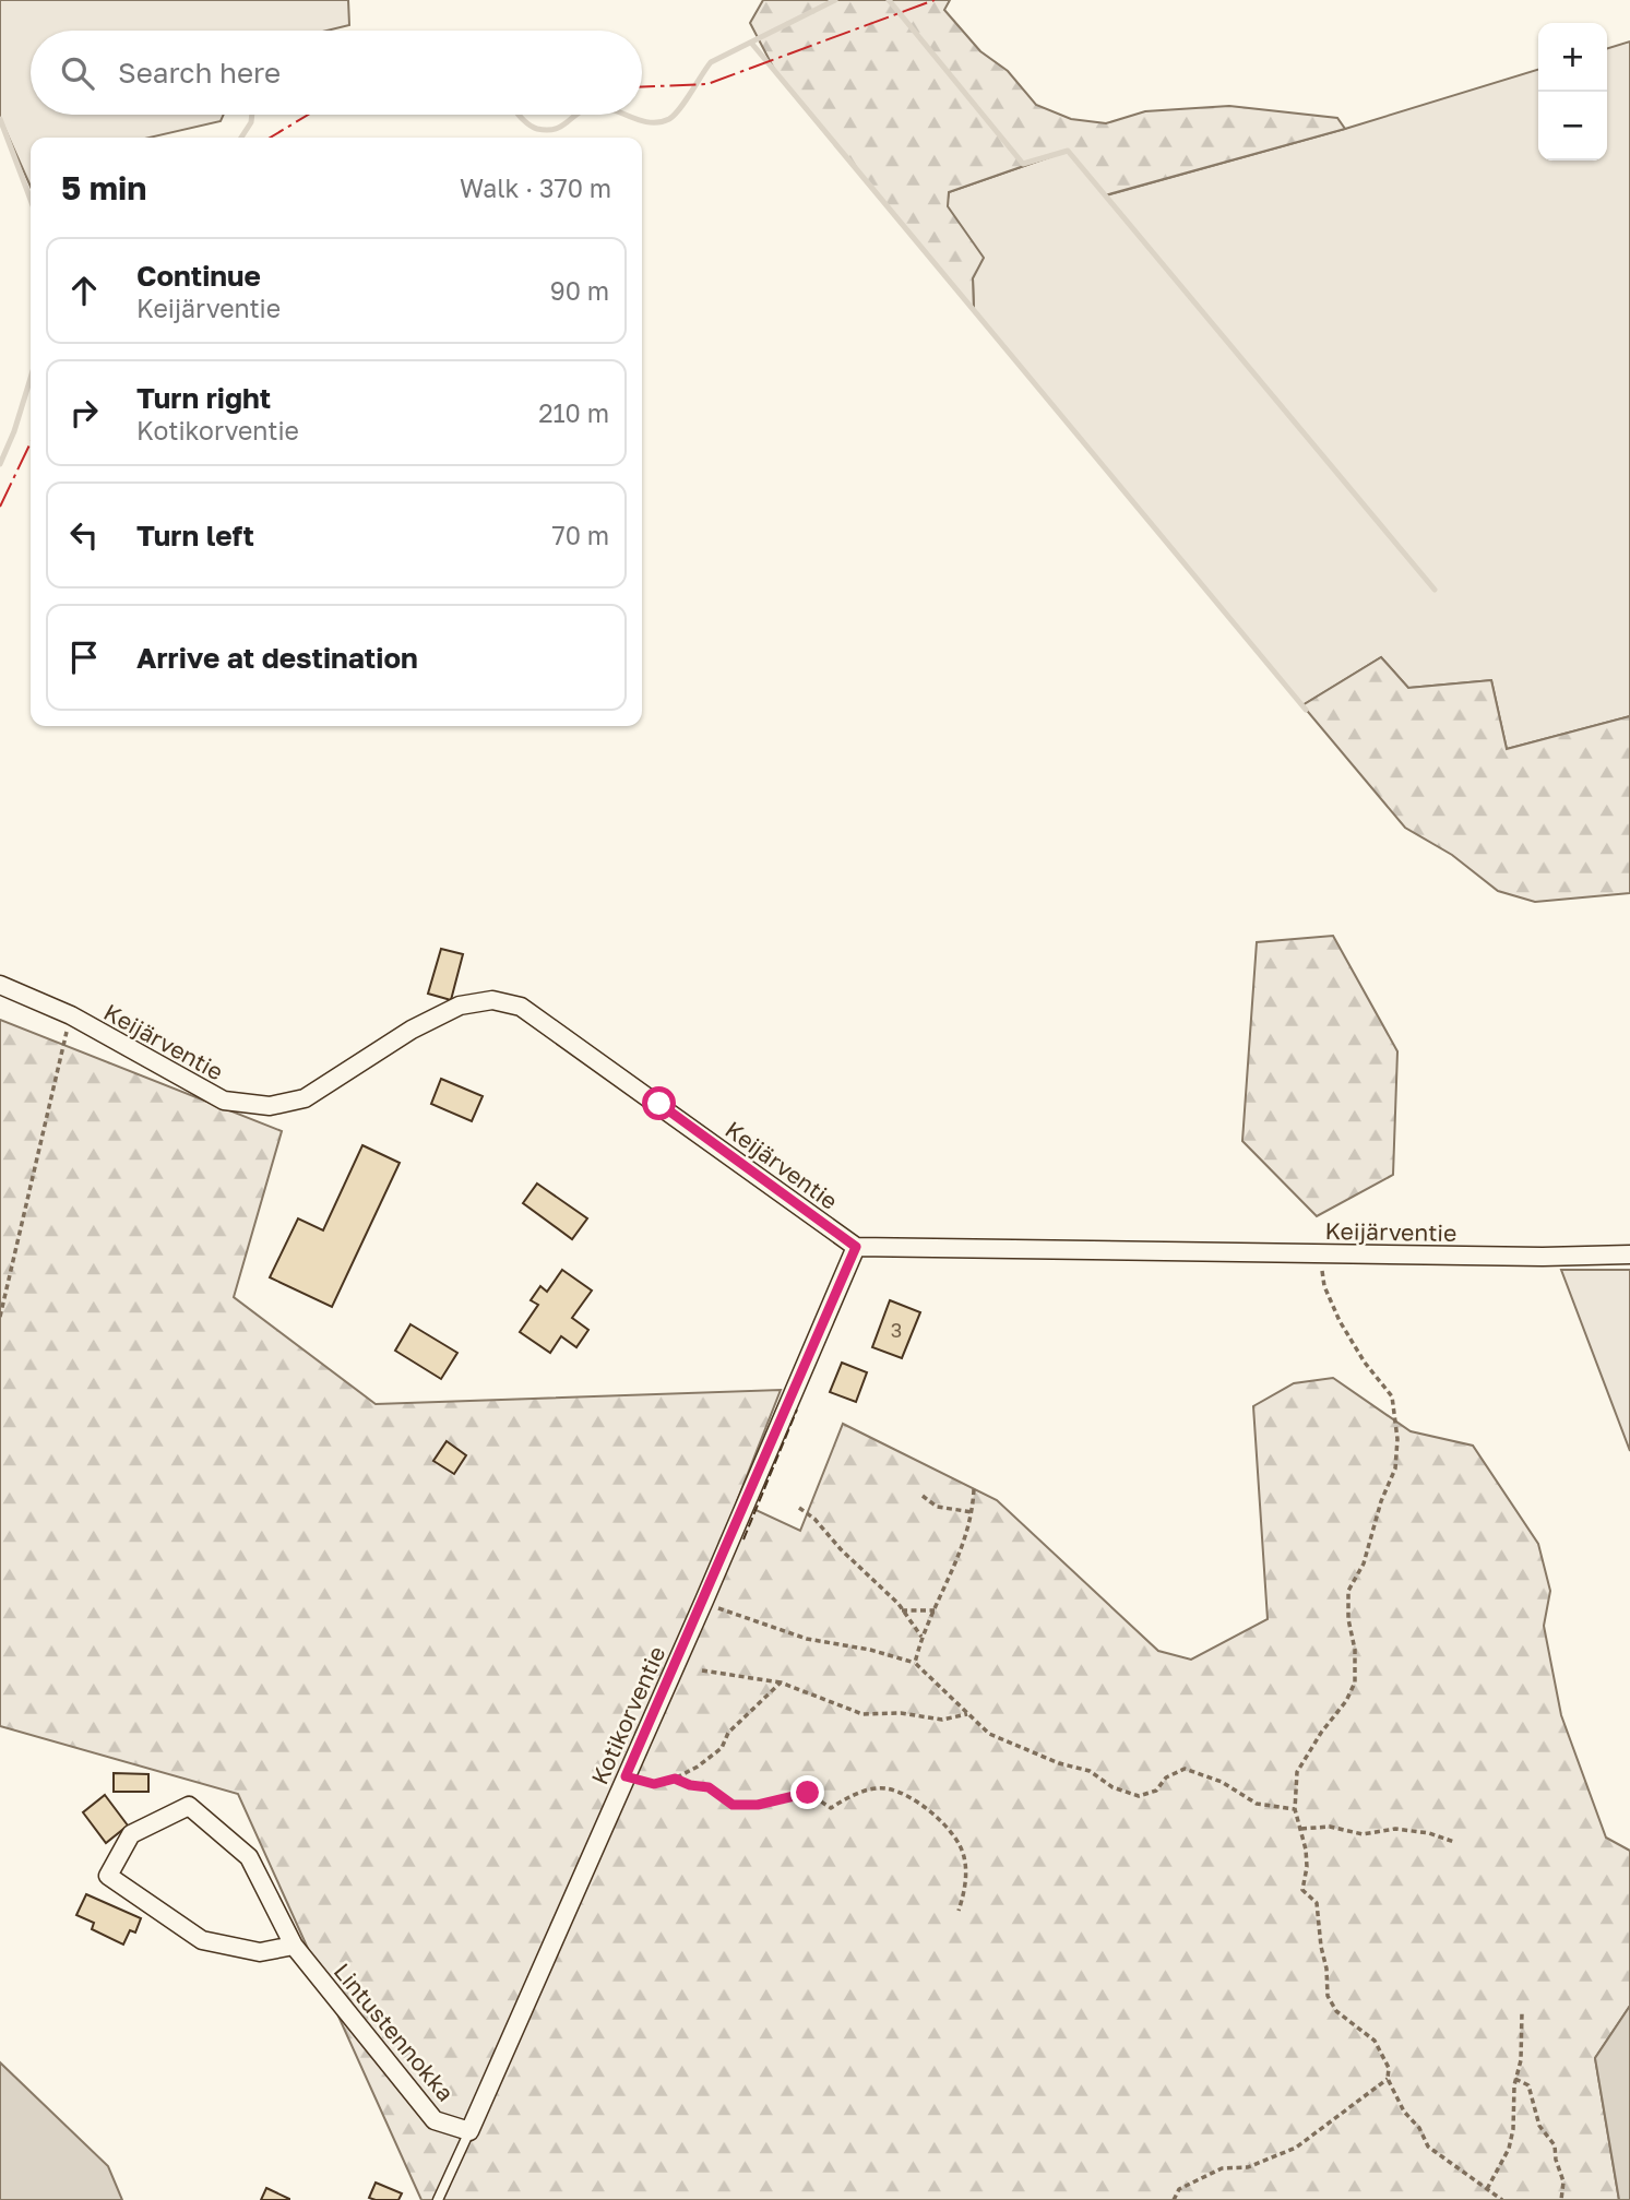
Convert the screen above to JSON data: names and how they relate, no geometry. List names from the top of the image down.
{
  "streets": {
    "street": ["Keijärventie", "Kotikorventie", "Lintustennokka"]
  },
  "crossings": [
    ["Keijärventie", "Kotikorventie"],
    ["Kotikorventie", "Lintustennokka"]
  ],
  "house_numbers": ["3"],
  "page": {
    "map_buttons": ["+", "−"],
    "search": "Search here",
    "heading": ["5 min", "Walk · 370 m"],
    "list": [
      ["Continue", "Keijärventie", "90 m"],
      ["Turn right", "Kotikorventie", "210 m"],
      ["Turn left", "70 m"],
      "Arrive at destination"
    ]
  }
}
